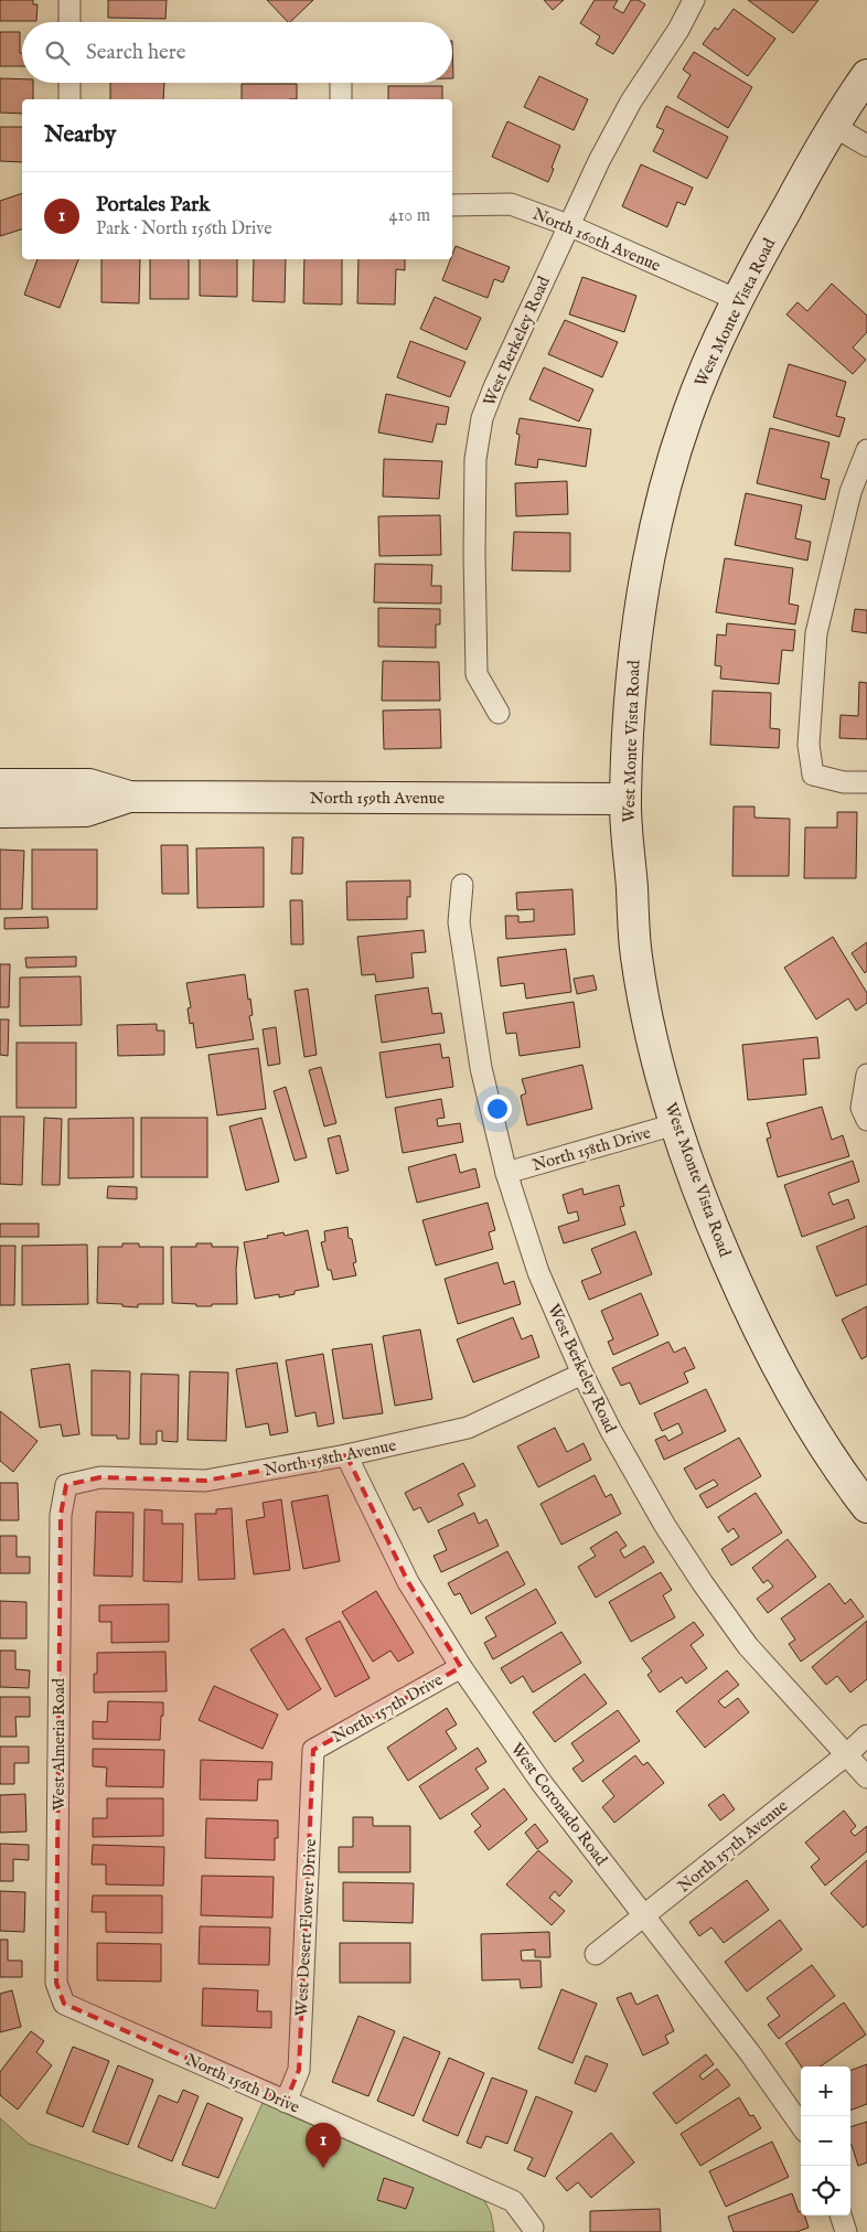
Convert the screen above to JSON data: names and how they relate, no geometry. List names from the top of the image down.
{
  "streets": {
    "street": [
      "North 160th Avenue",
      "West Monte Vista Road",
      "West Berkeley Road",
      "North 159th Avenue",
      "North 158th Drive",
      "North 158th Avenue",
      "North 157th Drive",
      "West Almeria Road",
      "West Coronado Road",
      "North 157th Avenue",
      "West Desert Flower Drive",
      "North 156th Drive"
    ]
  },
  "crossings": [
    ["North 160th Avenue", "West Monte Vista Road"],
    ["North 160th Avenue", "West Berkeley Road"],
    ["West Monte Vista Road", "North 159th Avenue"],
    ["West Monte Vista Road", "North 158th Drive"],
    ["West Berkeley Road", "North 158th Drive"],
    ["West Berkeley Road", "North 158th Avenue"],
    ["West Berkeley Road", "North 157th Avenue"],
    ["North 158th Avenue", "West Almeria Road"],
    ["North 158th Avenue", "West Coronado Road"],
    ["North 157th Drive", "West Coronado Road"],
    ["North 157th Drive", "West Desert Flower Drive"],
    ["West Almeria Road", "North 156th Drive"],
    ["West Coronado Road", "North 157th Avenue"],
    ["West Desert Flower Drive", "North 156th Drive"]
  ],
  "page": {
    "search": "Search here",
    "heading": "Nearby",
    "list": [
      {
        "mark": "1",
        "name": "Portales Park",
        "note": "Park · North 156th Drive",
        "value": "410 m"
      }
    ],
    "map_buttons": ["+", "−"],
    "pins": "1"
  }
}
